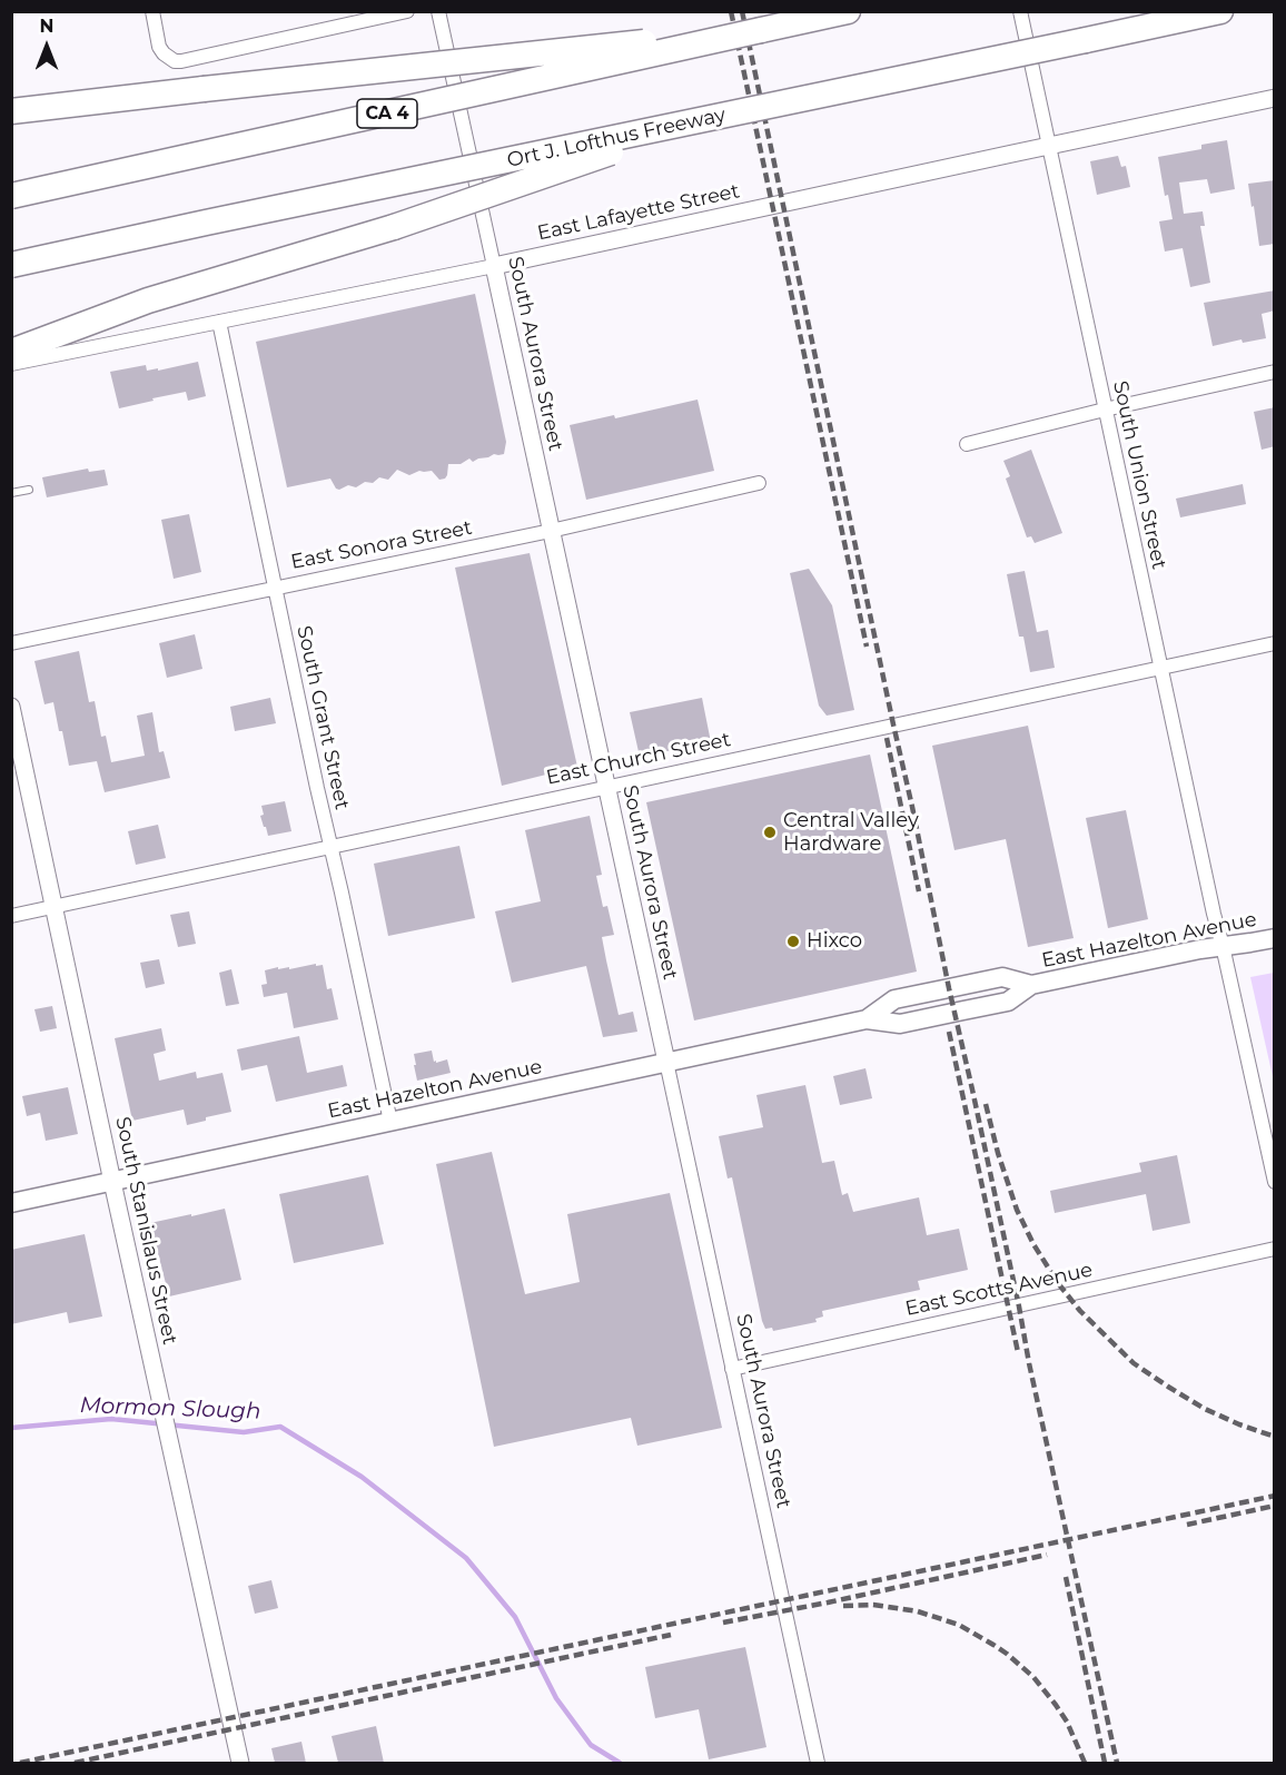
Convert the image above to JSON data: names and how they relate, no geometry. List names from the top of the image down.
{
  "streets": {
    "highway": ["CA 4", "Ort J. Lofthus Freeway"],
    "main road": ["East Hazelton Avenue"],
    "street": [
      "East Lafayette Street",
      "South Aurora Street",
      "South Union Street",
      "East Sonora Street",
      "South Grant Street",
      "East Church Street",
      "South Stanislaus Street",
      "East Scotts Avenue"
    ]
  },
  "crossings": [
    ["East Lafayette Street", "South Aurora Street"],
    ["East Lafayette Street", "South Union Street"],
    ["East Lafayette Street", "South Grant Street"],
    ["South Aurora Street", "East Sonora Street"],
    ["South Aurora Street", "East Church Street"],
    ["South Aurora Street", "East Hazelton Avenue"],
    ["South Aurora Street", "East Scotts Avenue"],
    ["South Union Street", "East Church Street"],
    ["South Union Street", "East Hazelton Avenue"],
    ["East Sonora Street", "South Grant Street"],
    ["South Grant Street", "East Church Street"],
    ["South Grant Street", "East Hazelton Avenue"],
    ["East Church Street", "South Stanislaus Street"],
    ["East Hazelton Avenue", "South Stanislaus Street"]
  ],
  "water": ["Mormon Slough"],
  "places": ["Central Valley Hardware", "Hixco"],
  "north": "top"
}
